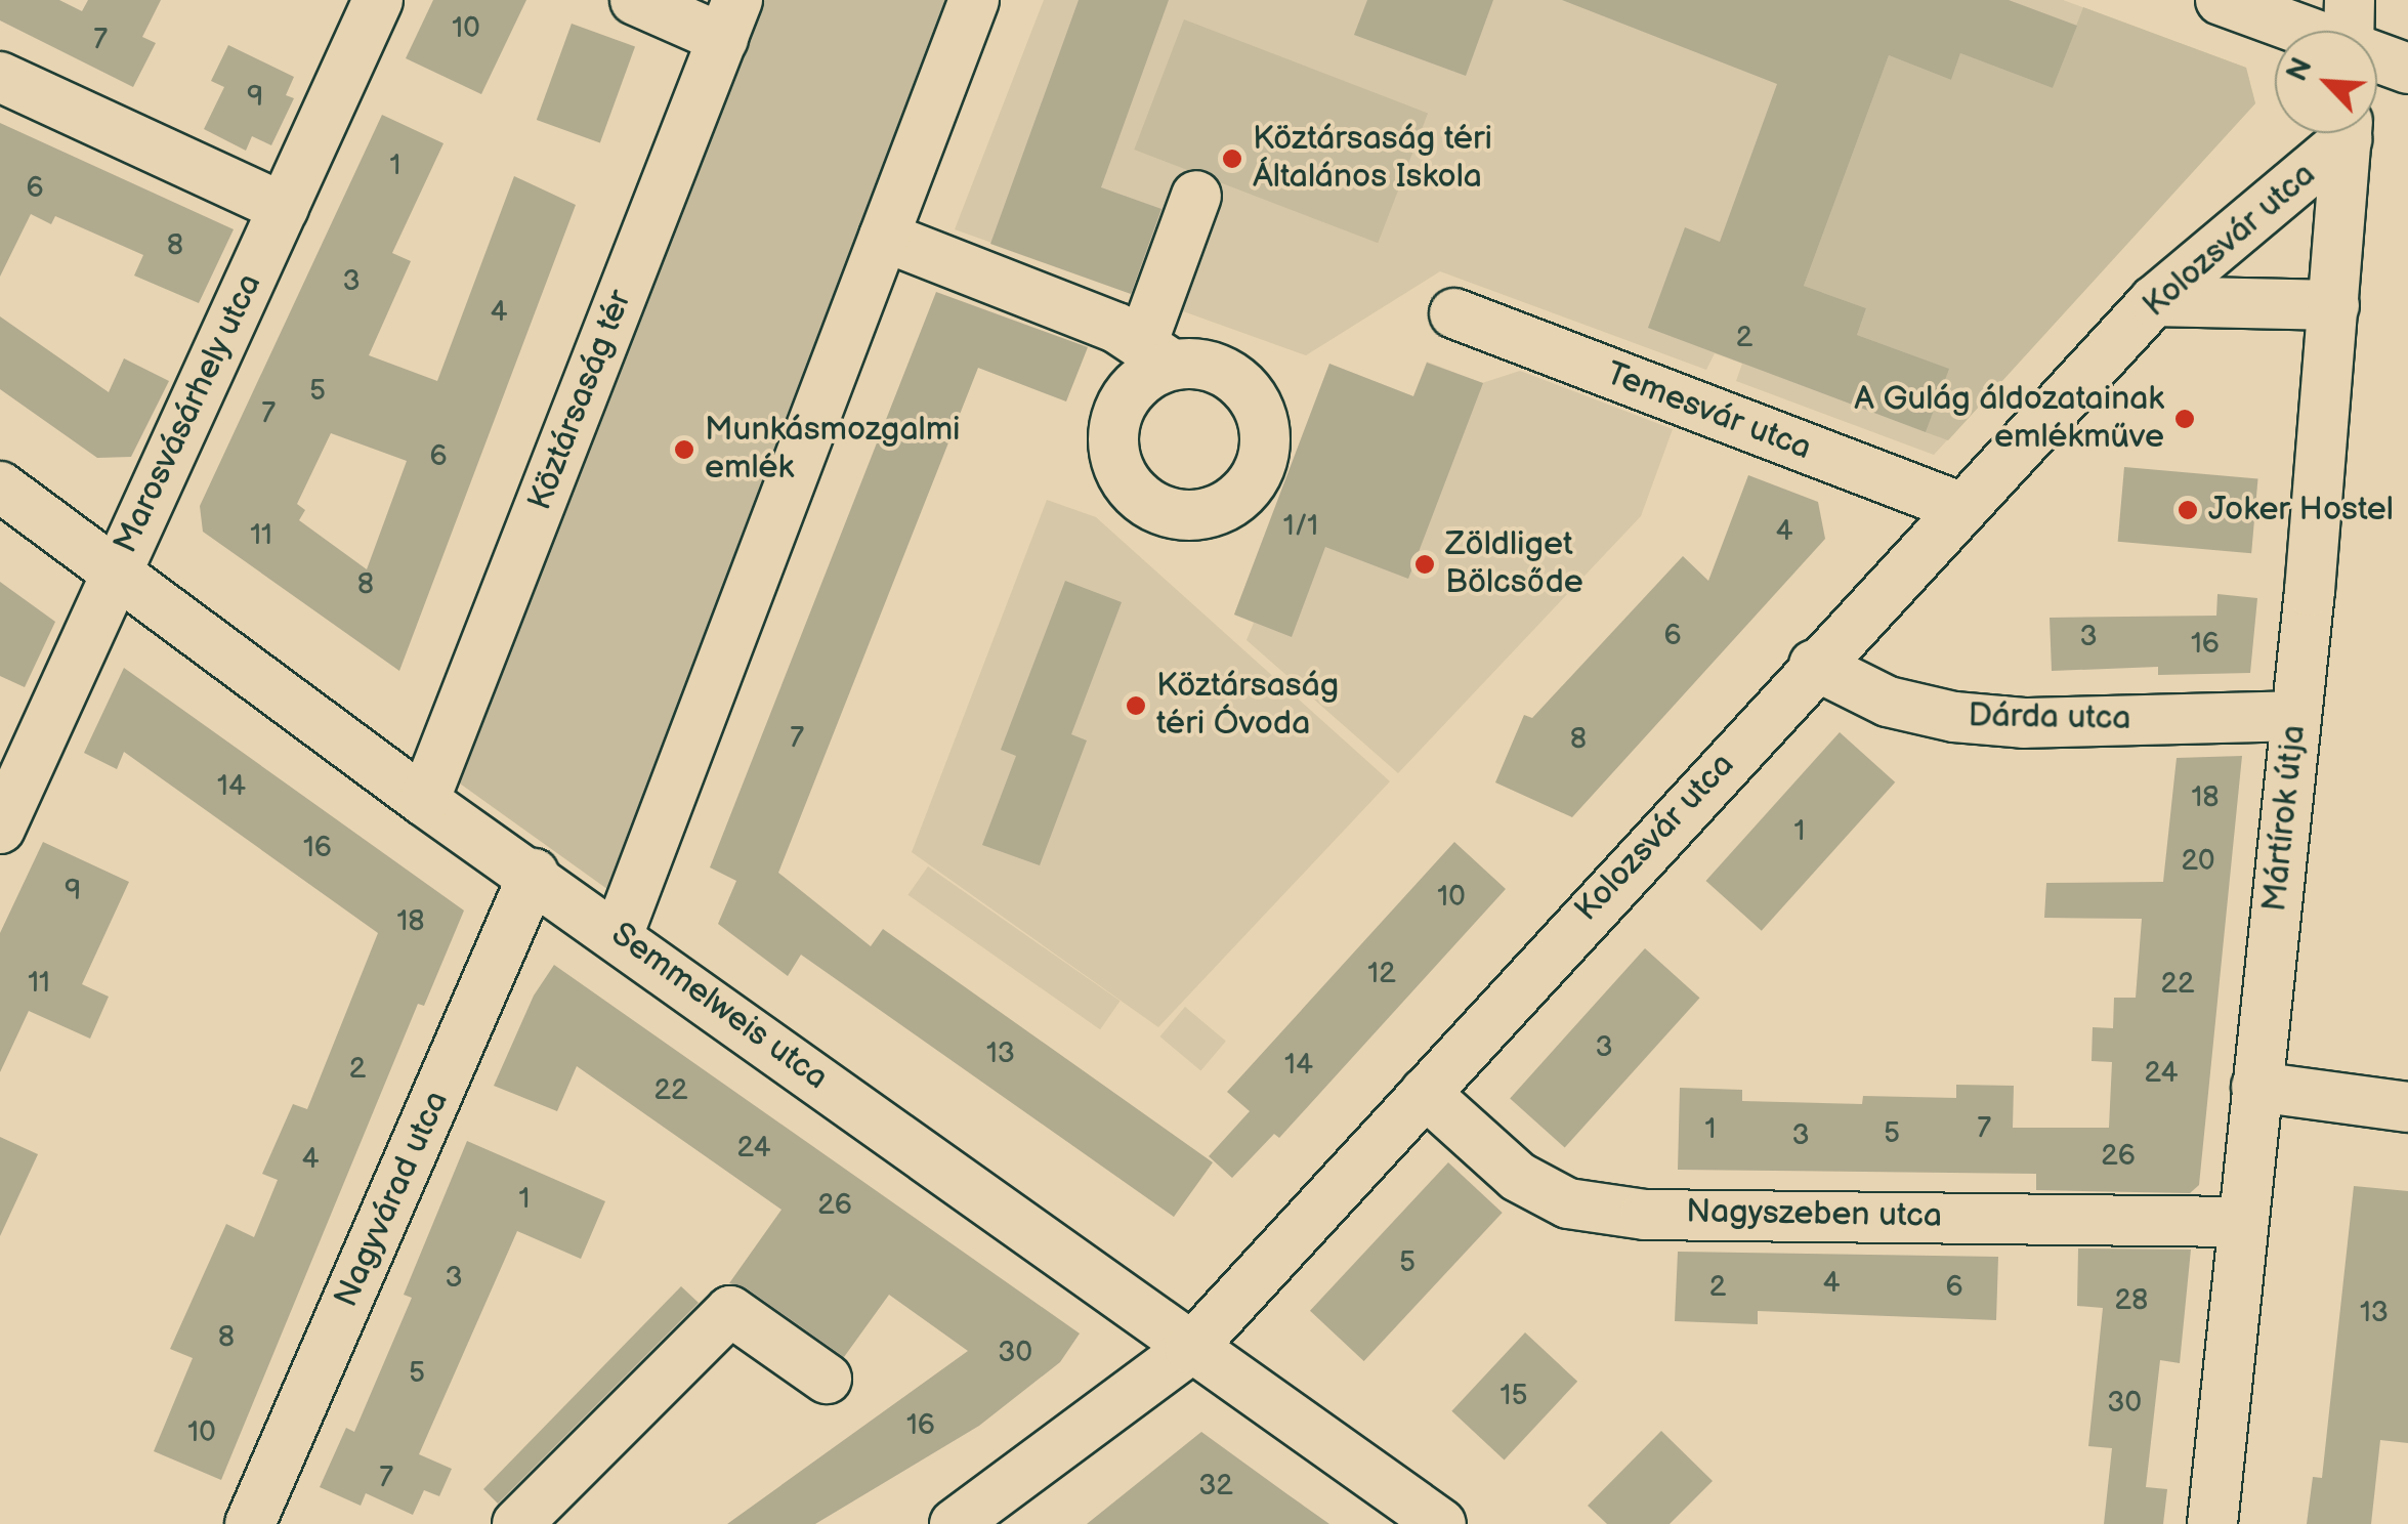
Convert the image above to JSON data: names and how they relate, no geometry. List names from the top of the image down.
{
  "streets": {
    "street": [
      "Kolozsvár utca",
      "Köztársaság tér",
      "Temesvár utca",
      "Marosvásárhely utca",
      "Dárda utca",
      "Mártírok útja",
      "Semmelweis utca",
      "Nagyvárad utca",
      "Nagyszeben utca"
    ]
  },
  "crossings": [
    ["Kolozsvár utca", "Temesvár utca"],
    ["Kolozsvár utca", "Dárda utca"],
    ["Kolozsvár utca", "Semmelweis utca"],
    ["Kolozsvár utca", "Nagyszeben utca"],
    ["Köztársaság tér", "Semmelweis utca"],
    ["Marosvásárhely utca", "Semmelweis utca"],
    ["Dárda utca", "Mártírok útja"],
    ["Mártírok útja", "Nagyszeben utca"],
    ["Semmelweis utca", "Nagyvárad utca"]
  ],
  "places": [
    "Köztársaság téri Általános Iskola",
    "A Gulág áldozatainak emlékműve",
    "Munkásmozgalmi emlék",
    "Joker Hostel",
    "Zöldliget Bölcsőde",
    "Köztársaság téri Óvoda"
  ],
  "house_numbers": [
    "10",
    "7",
    "9",
    "1",
    "6",
    "8",
    "3",
    "4",
    "2",
    "5",
    "7",
    "6",
    "1/1",
    "4",
    "11",
    "8",
    "6",
    "3",
    "16",
    "7",
    "8",
    "14",
    "18",
    "1",
    "16",
    "20",
    "9",
    "10",
    "18",
    "12",
    "11",
    "22",
    "3",
    "13",
    "14",
    "2",
    "24",
    "22",
    "7",
    "1",
    "5",
    "3",
    "24",
    "26",
    "4",
    "1",
    "26",
    "5",
    "3",
    "4",
    "2",
    "6",
    "28",
    "13",
    "8",
    "30",
    "5",
    "15",
    "30",
    "16",
    "10",
    "7",
    "32"
  ],
  "north": "top left"
}
